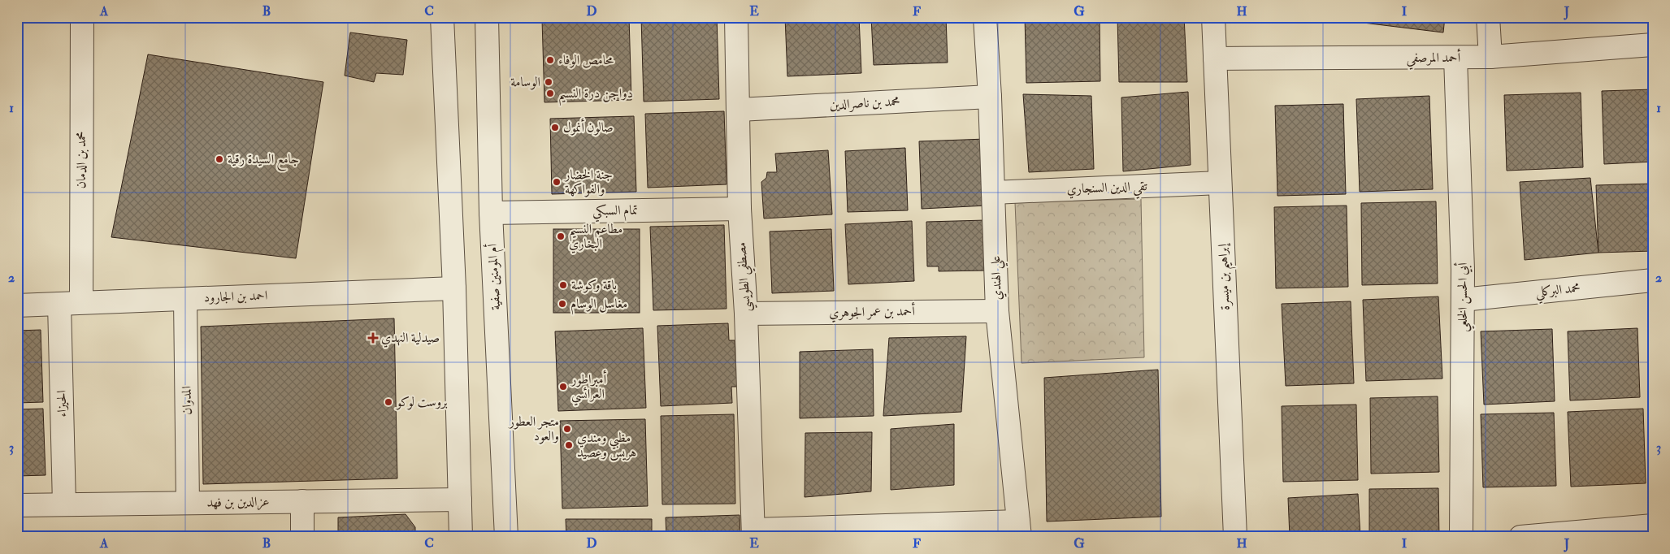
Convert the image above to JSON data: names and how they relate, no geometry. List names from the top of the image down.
{
  "streets": {
    "street": [
      "أحمد المرصفي",
      "محمد بن ناصرالدين",
      "محمد بن الدمان",
      "تقي الدين السنجاري",
      "تمام السبكي",
      "أم المومنين صفية",
      "مصطفي الطويسي",
      "إبراهيم بن ميسرة",
      "علي الهندي",
      "محمد البركلي",
      "احمد بن الجارود",
      "أبي الحسن الخلعي",
      "أحمد بن عمر الجوهري",
      "المدوان",
      "الحيزاء",
      "عزالدين بن فهد"
    ]
  },
  "crossings": [
    ["أحمد المرصفي", "إبراهيم بن ميسرة"],
    ["أحمد المرصفي", "أبي الحسن الخلعي"],
    ["محمد بن ناصرالدين", "مصطفي الطويسي"],
    ["محمد بن ناصرالدين", "علي الهندي"],
    ["محمد بن الدمان", "احمد بن الجارود"],
    ["تقي الدين السنجاري", "إبراهيم بن ميسرة"],
    ["تقي الدين السنجاري", "علي الهندي"],
    ["تمام السبكي", "أم المومنين صفية"],
    ["تمام السبكي", "مصطفي الطويسي"],
    ["مصطفي الطويسي", "أحمد بن عمر الجوهري"],
    ["علي الهندي", "أحمد بن عمر الجوهري"],
    ["محمد البركلي", "أبي الحسن الخلعي"],
    ["احمد بن الجارود", "المدوان"],
    ["احمد بن الجارود", "الحيزاء"],
    ["المدوان", "عزالدين بن فهد"],
    ["الحيزاء", "عزالدين بن فهد"]
  ],
  "places": {
    "other": [
      "محامص الوفاء",
      "الوسامة",
      "دواجن درة النسيم",
      "صالون أنمول",
      "جامع السيدة رقية",
      "جنة الخضار والفواكهة",
      "مطاعم النسيم البخاري",
      "باقة وكوشة",
      "مغاسل الوسام",
      "أمبراطور العرائسي",
      "بروست لوكو",
      "متجر العطور والعود",
      "مظبي ومندي هريس وعصيد"
    ],
    "health": ["صيدلية النهدي"]
  },
  "grid": {
    "columns": [
      "A",
      "B",
      "C",
      "D",
      "E",
      "F",
      "G",
      "H",
      "I",
      "J"
    ],
    "rows": ["1", "2", "3"]
  }
}
